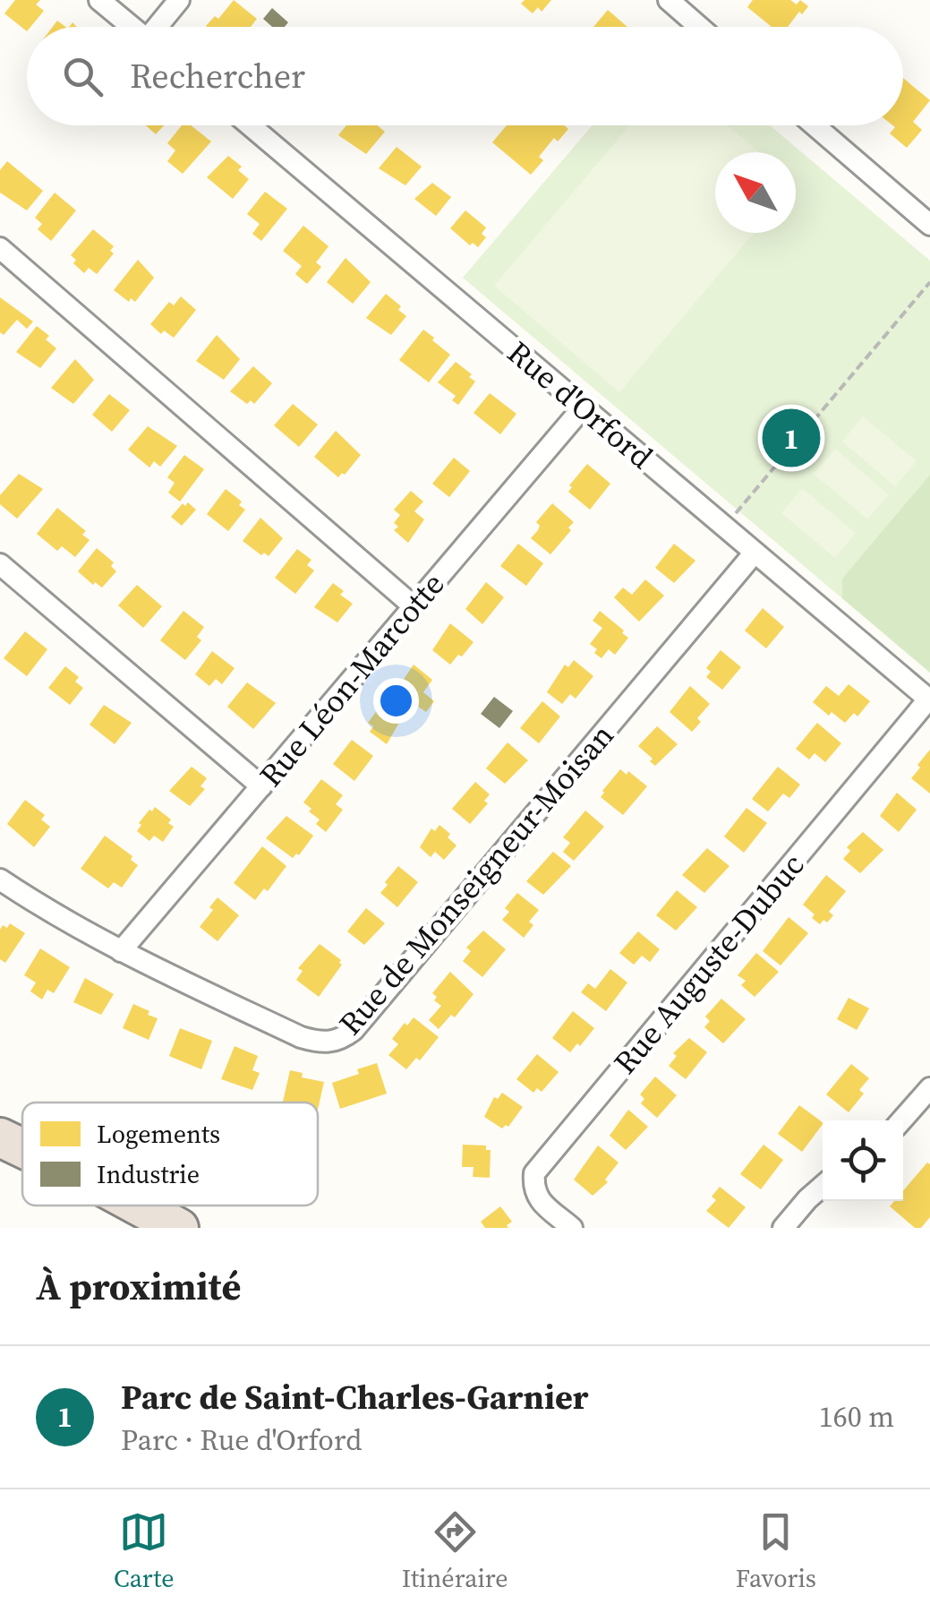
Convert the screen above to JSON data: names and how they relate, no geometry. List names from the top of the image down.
{
  "streets": {
    "street": [
      "Rue d'Orford",
      "Rue Léon-Marcotte",
      "Rue de Monseigneur-Moisan",
      "Rue Auguste-Dubuc"
    ]
  },
  "crossings": [
    ["Rue d'Orford", "Rue Léon-Marcotte"],
    ["Rue d'Orford", "Rue de Monseigneur-Moisan"],
    ["Rue d'Orford", "Rue Auguste-Dubuc"],
    ["Rue Léon-Marcotte", "Rue de Monseigneur-Moisan"]
  ],
  "legend": ["Logements", "Industrie"],
  "north": "top left",
  "page": {
    "search": "Rechercher",
    "pins": "1",
    "heading": "À proximité",
    "list": [
      {
        "mark": "1",
        "name": "Parc de Saint-Charles-Garnier",
        "note": "Parc · Rue d'Orford",
        "value": "160 m"
      }
    ],
    "nav": ["Carte", "Itinéraire", "Favoris"]
  }
}
